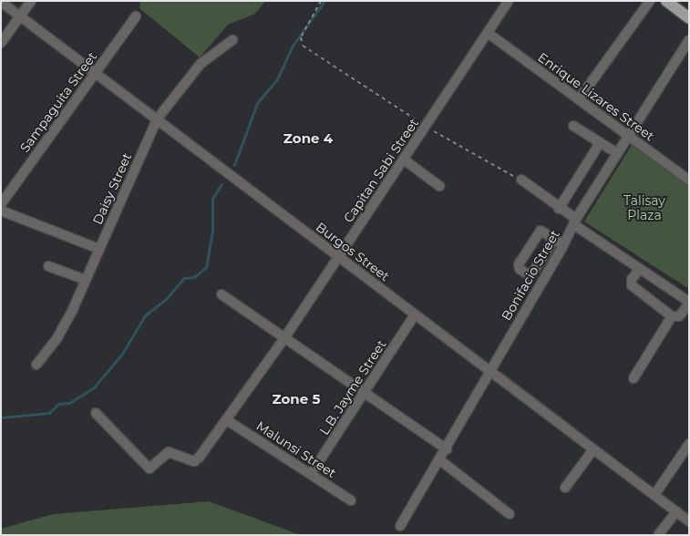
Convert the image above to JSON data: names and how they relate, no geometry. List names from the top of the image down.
{
  "streets": {
    "street": [
      "Enrique Lizares Street",
      "Sampaguita Street",
      "Capitan Sabi Street",
      "Daisy Street",
      "Burgos Street",
      "Bonifacio Street",
      "L.B. Jayme Street",
      "Malunsi Street"
    ]
  },
  "crossings": [
    ["Enrique Lizares Street", "Capitan Sabi Street"],
    ["Enrique Lizares Street", "Bonifacio Street"],
    ["Sampaguita Street", "Burgos Street"],
    ["Capitan Sabi Street", "Burgos Street"],
    ["Capitan Sabi Street", "Malunsi Street"],
    ["Daisy Street", "Burgos Street"],
    ["Burgos Street", "Bonifacio Street"],
    ["Burgos Street", "L.B. Jayme Street"],
    ["L.B. Jayme Street", "Malunsi Street"]
  ],
  "districts": ["Zone 4", "Zone 5"],
  "parks": ["Talisay Plaza"]
}
